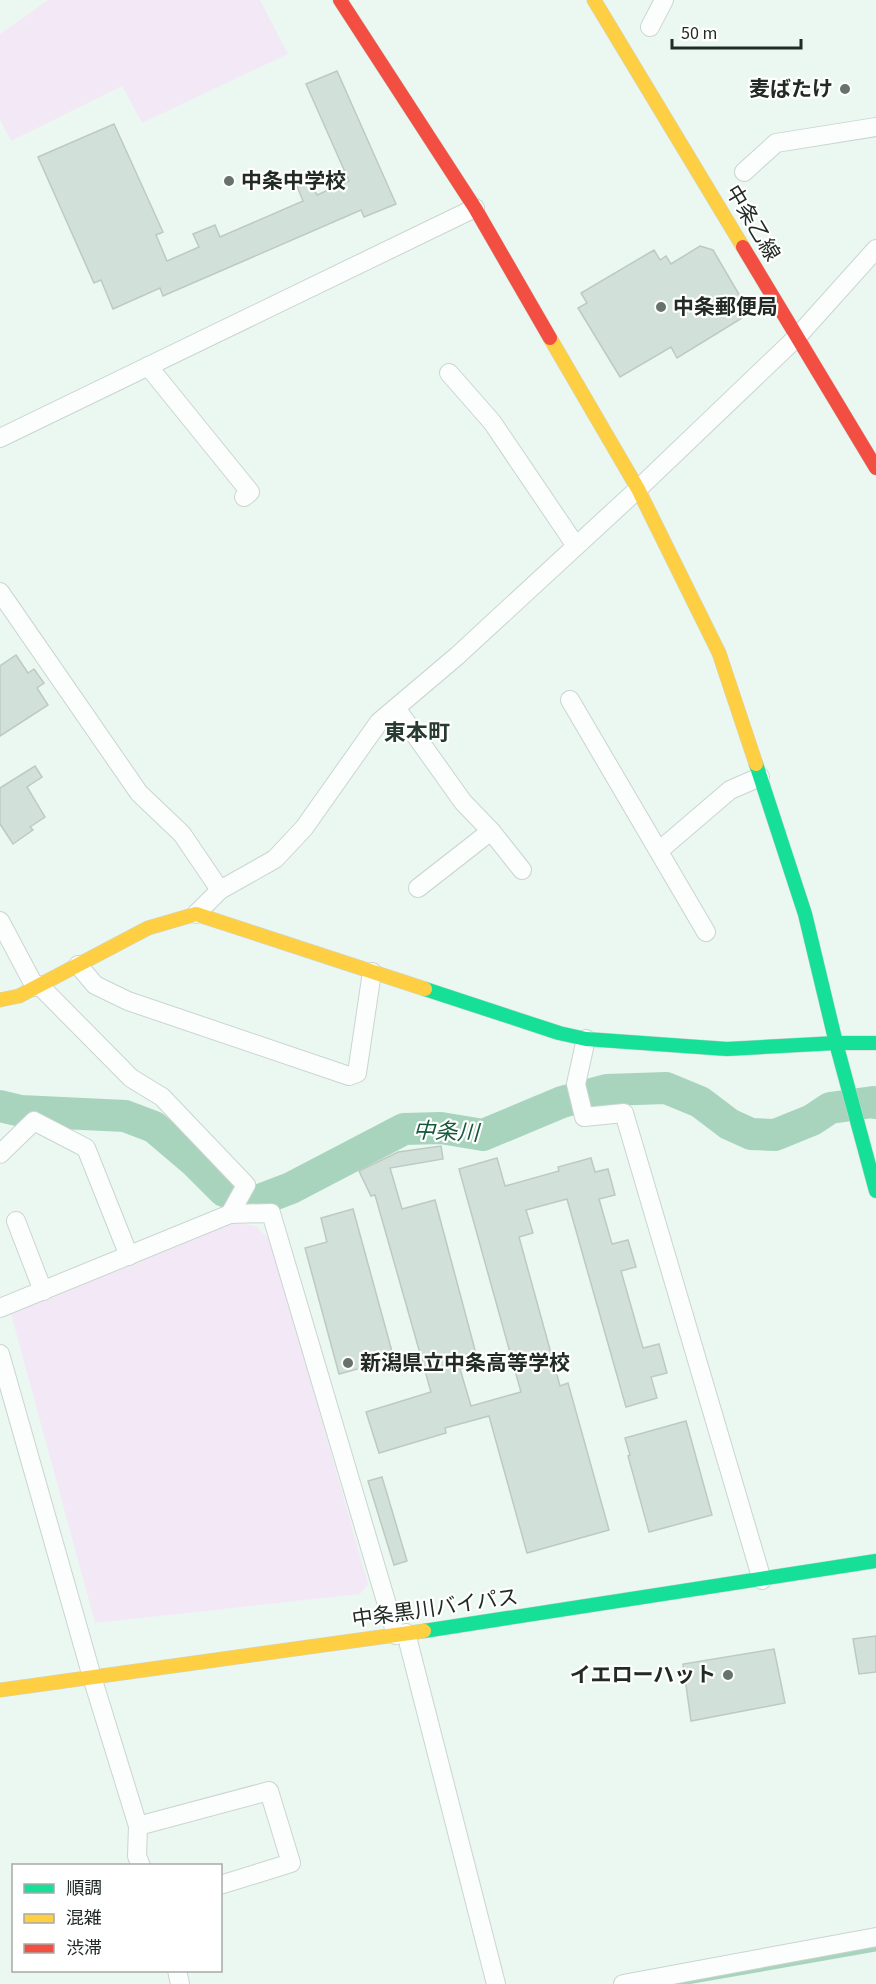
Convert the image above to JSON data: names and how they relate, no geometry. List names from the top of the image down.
{
  "streets": {
    "main road": ["中条乙線", "中条黒川バイパス"]
  },
  "districts": ["東本町"],
  "water": ["中条川"],
  "places": [
    "麦ばたけ",
    "中条中学校",
    "中条郵便局",
    "新潟県立中条高等学校",
    "イエローハット"
  ],
  "legend": ["順調", "混雑", "渋滞"],
  "scale_bar": "50 m"
}
